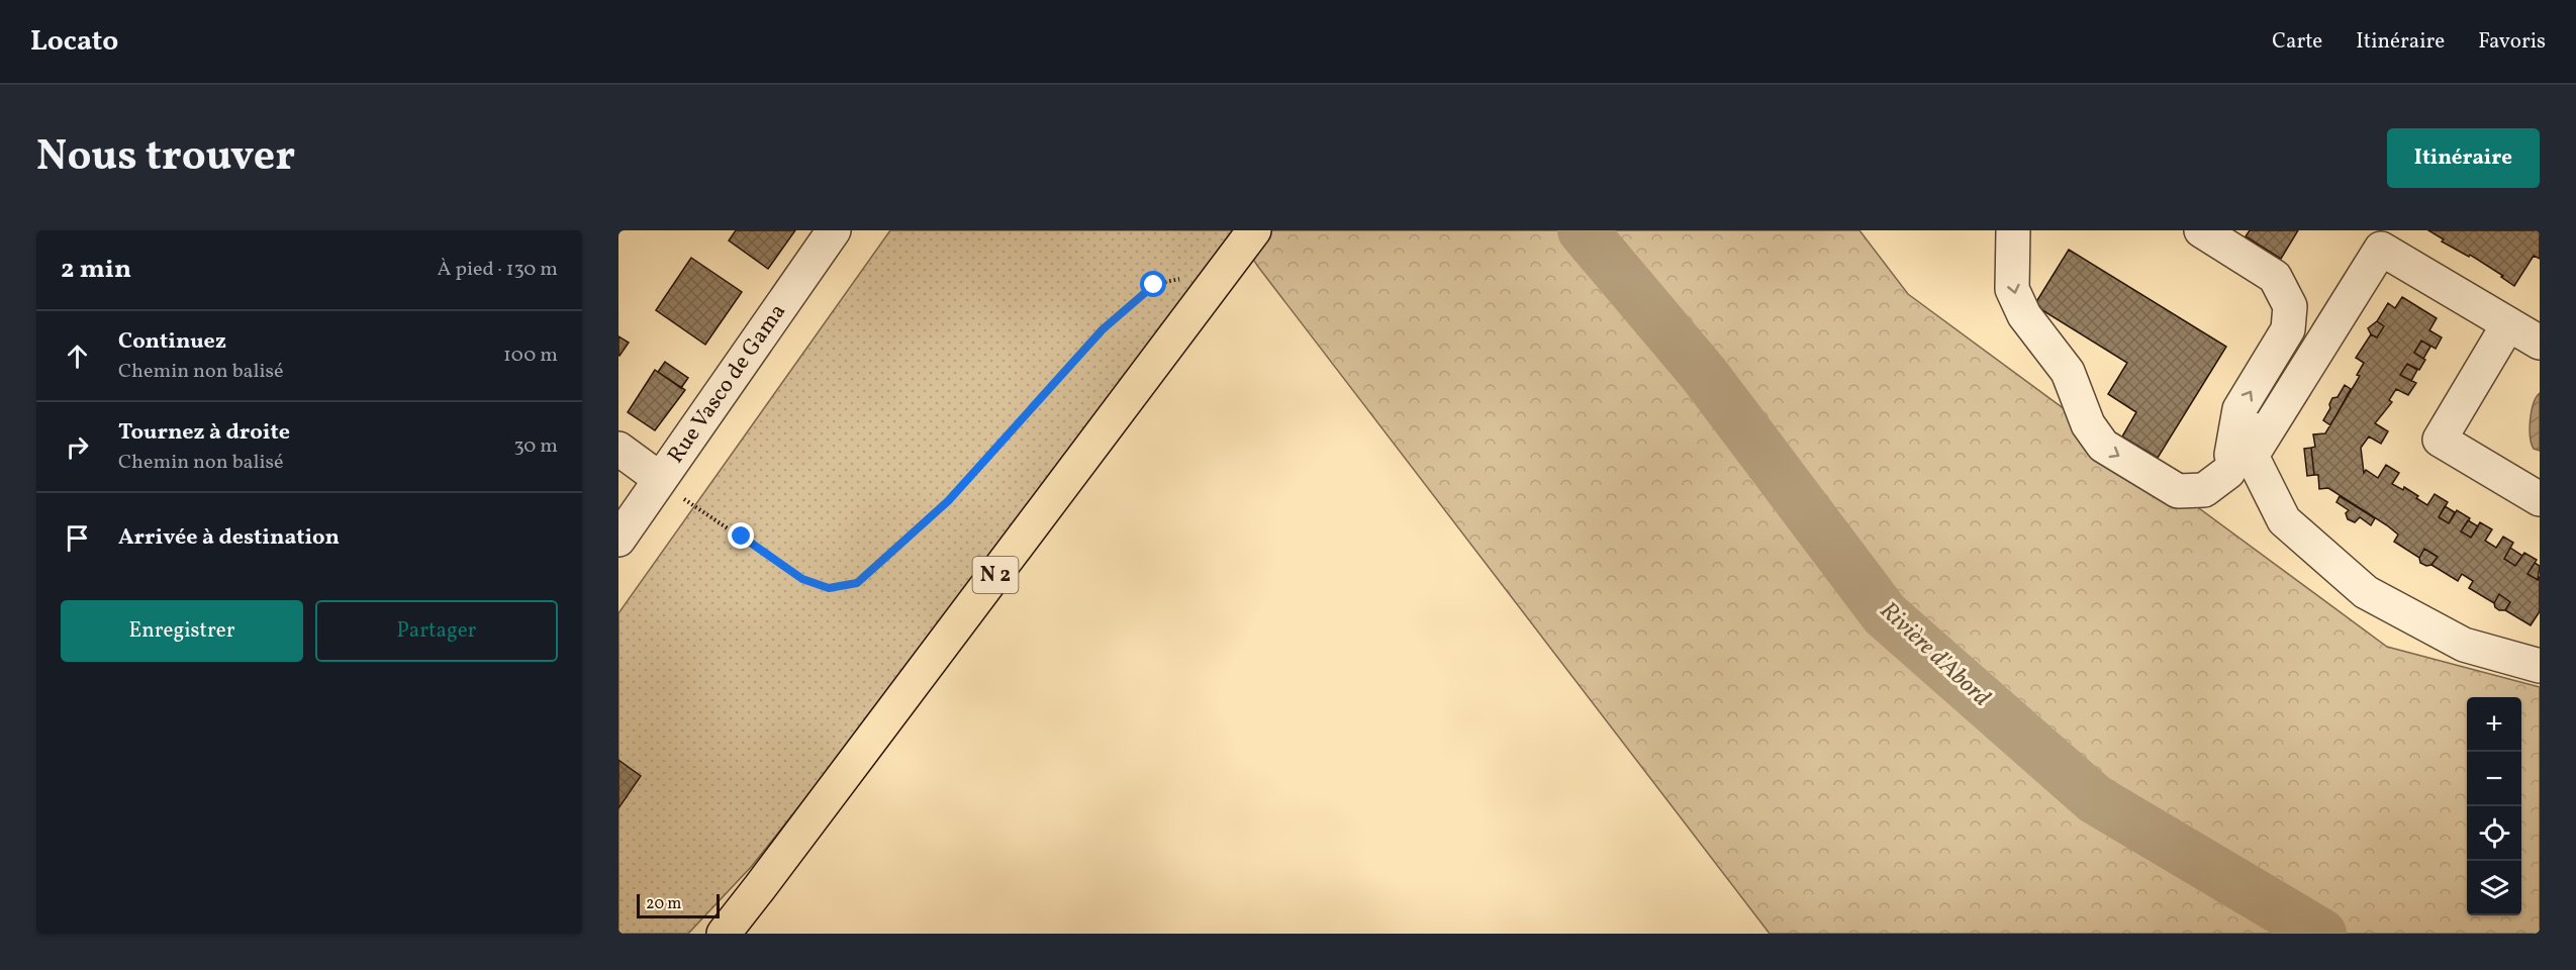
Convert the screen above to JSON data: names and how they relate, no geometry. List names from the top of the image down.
{
  "streets": {
    "main road": ["N 2"],
    "street": ["Rue Vasco de Gama"]
  },
  "water": ["Rivière d'Abord"],
  "scale_bar": "20 m",
  "page": {
    "header": "Locato",
    "nav": ["Carte", "Itinéraire", "Favoris"],
    "title": "Nous trouver",
    "buttons": [
      "Itinéraire",
      ["Enregistrer", "Partager"]
    ],
    "heading": ["2 min", "À pied · 130 m"],
    "list": [
      ["Continuez", "Chemin non balisé", "100 m"],
      ["Tournez à droite", "Chemin non balisé", "30 m"],
      "Arrivée à destination"
    ],
    "map_buttons": ["+", "−"],
    "scale": "20 m"
  }
}
